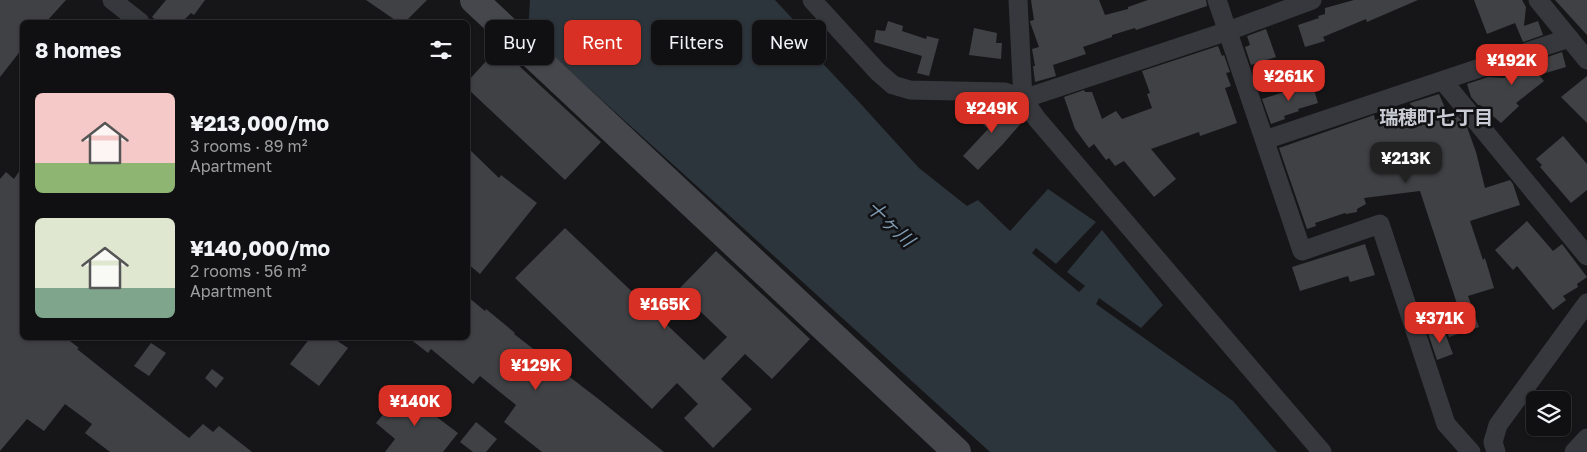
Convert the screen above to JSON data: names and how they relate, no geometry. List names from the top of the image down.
{
  "districts": ["瑞穂町七丁目"],
  "water": ["十ヶ川"],
  "page": {
    "chip": [
      "Buy",
      "Rent",
      "Filters",
      "New"
    ],
    "heading": "8 homes",
    "price": [
      "¥192K",
      "¥261K",
      "¥249K",
      "¥213K",
      "¥165K",
      "¥371K",
      "¥129K",
      "¥140K"
    ],
    "list": [
      {
        "name": "¥213,000/mo",
        "note": "3 rooms · 89 m² · Apartment"
      },
      {
        "name": "¥140,000/mo",
        "note": "2 rooms · 56 m² · Apartment"
      }
    ]
  }
}
